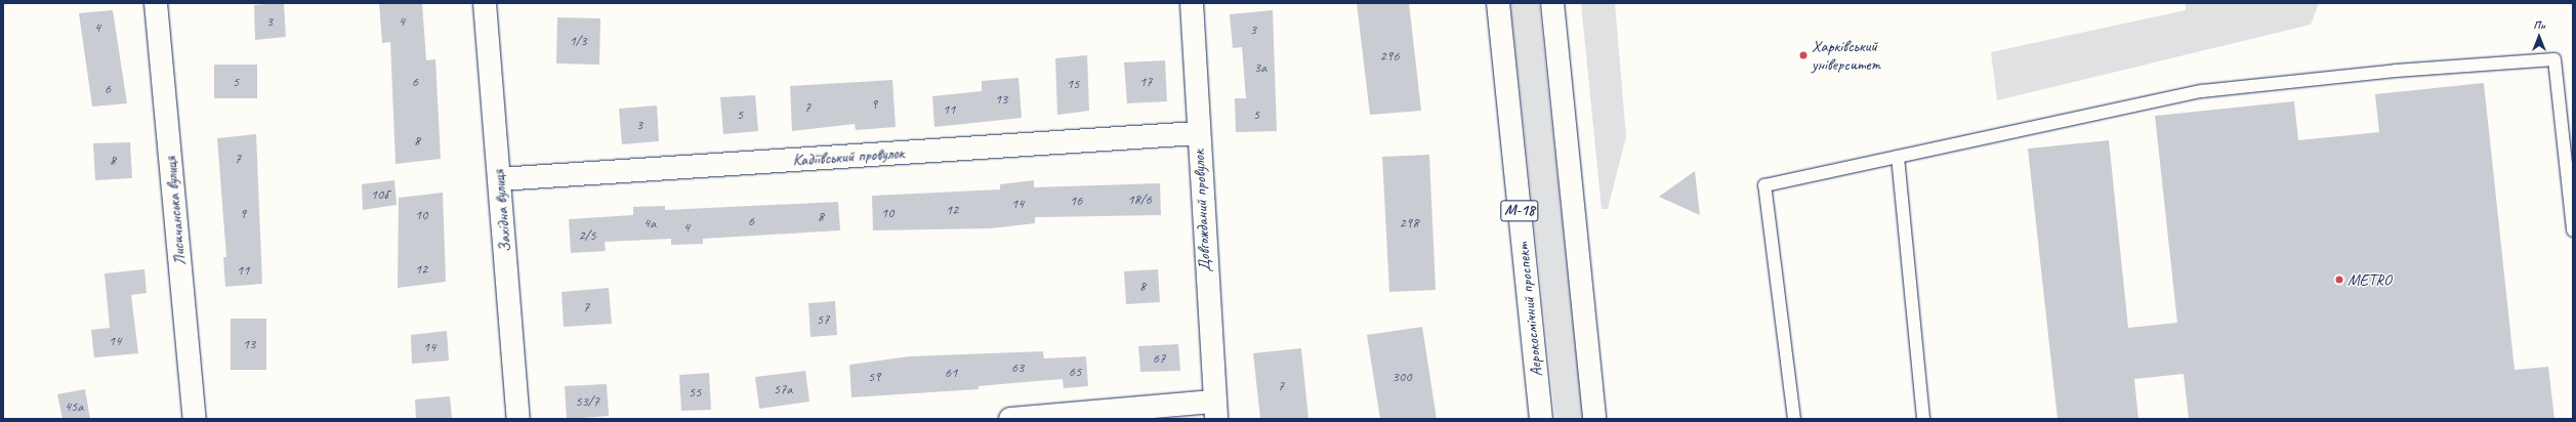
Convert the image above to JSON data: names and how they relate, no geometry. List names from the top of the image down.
{
  "streets": {
    "street": [
      "Кадіївський провулок",
      "Лисичанська вулиця",
      "Західна вулиця",
      "Довгожданий провулок",
      "М-18",
      "Аерокосмічний проспект"
    ]
  },
  "crossings": [
    ["Кадіївський провулок", "Західна вулиця"],
    ["Кадіївський провулок", "Довгожданий провулок"]
  ],
  "places": ["Харківський університет", "METRO"],
  "house_numbers": [
    "3",
    "4",
    "4",
    "3",
    "1/3",
    "296",
    "3а",
    "5",
    "6",
    "17",
    "15",
    "6",
    "13",
    "9",
    "7",
    "11",
    "5",
    "5",
    "3",
    "8",
    "7",
    "8",
    "10б",
    "18/6",
    "16",
    "14",
    "12",
    "10",
    "9",
    "10",
    "8",
    "6",
    "4а",
    "298",
    "4",
    "2/5",
    "12",
    "11",
    "8",
    "7",
    "57",
    "14",
    "13",
    "14",
    "67",
    "63",
    "65",
    "61",
    "59",
    "300",
    "7",
    "57а",
    "55",
    "53/7",
    "45а"
  ],
  "north": "top"
}
